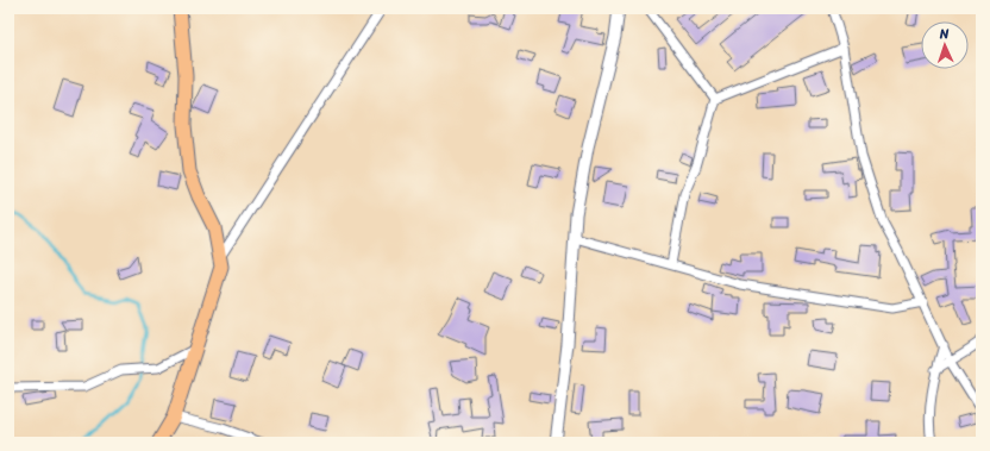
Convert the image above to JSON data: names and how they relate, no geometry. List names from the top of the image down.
{
  "north": "top"
}
